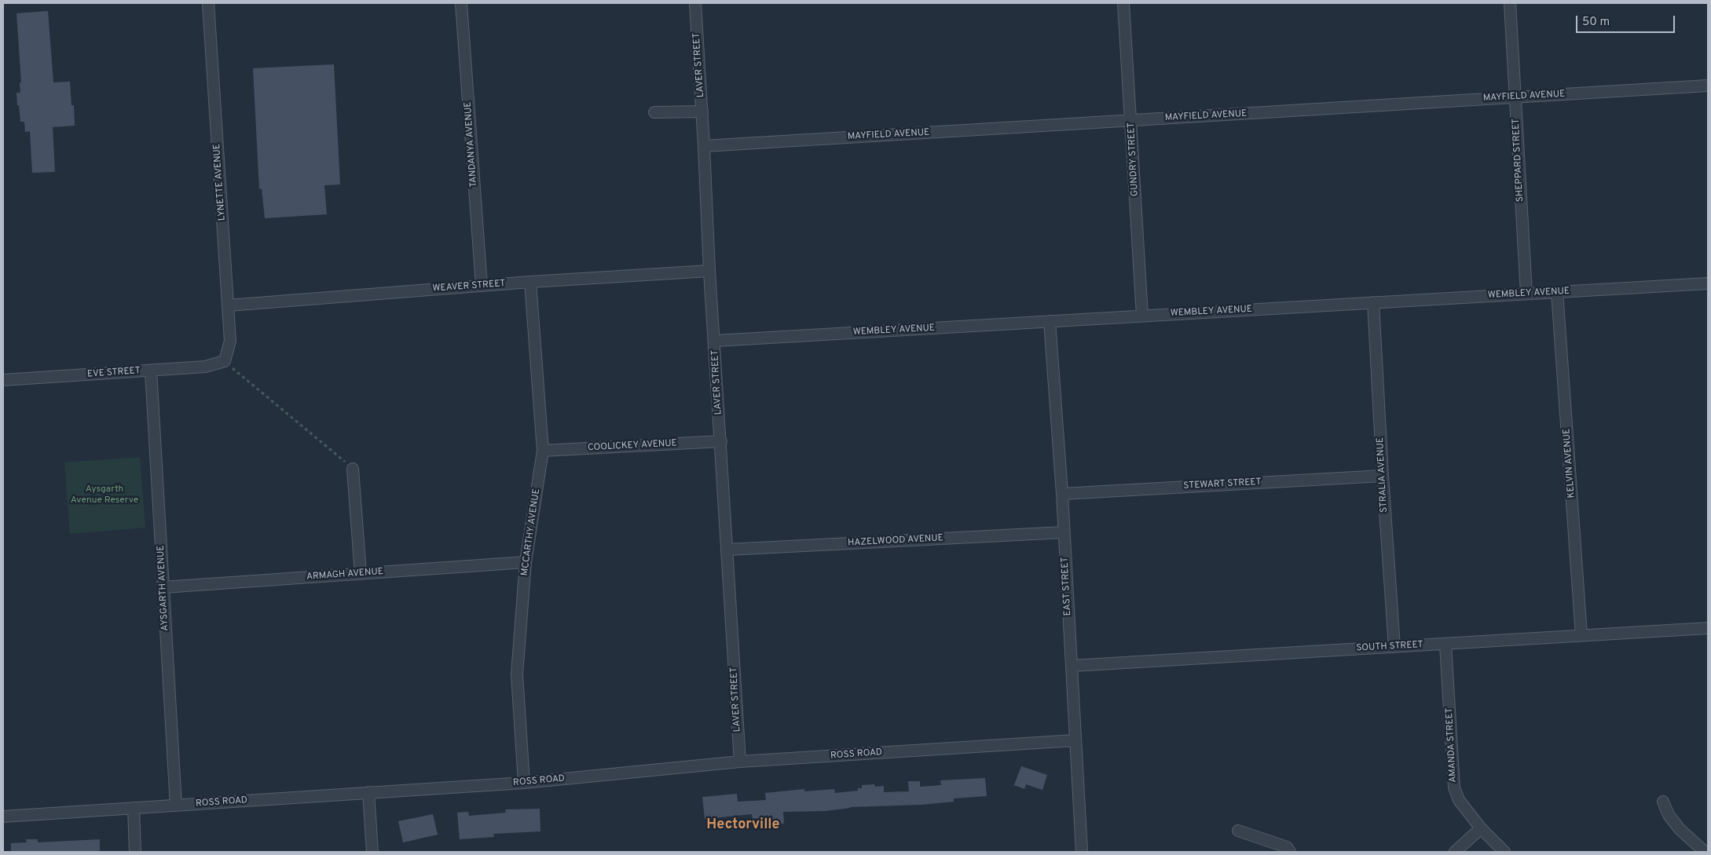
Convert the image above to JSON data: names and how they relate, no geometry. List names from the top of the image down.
{
  "streets": {
    "street": [
      "LAVER STREET",
      "MAYFIELD AVENUE",
      "TANDANYA AVENUE",
      "GUNDRY STREET",
      "SHEPPARD STREET",
      "LYNETTE AVENUE",
      "WEAVER STREET",
      "WEMBLEY AVENUE",
      "EVE STREET",
      "COOLICKEY AVENUE",
      "KELVIN AVENUE",
      "STRALIA AVENUE",
      "STEWART STREET",
      "MCCARTHY AVENUE",
      "HAZELWOOD AVENUE",
      "ARMAGH AVENUE",
      "EAST STREET",
      "AYSGARTH AVENUE",
      "SOUTH STREET",
      "AMANDA STREET",
      "ROSS ROAD"
    ]
  },
  "crossings": [
    ["LAVER STREET", "MAYFIELD AVENUE"],
    ["LAVER STREET", "WEAVER STREET"],
    ["LAVER STREET", "WEMBLEY AVENUE"],
    ["LAVER STREET", "COOLICKEY AVENUE"],
    ["LAVER STREET", "HAZELWOOD AVENUE"],
    ["LAVER STREET", "ROSS ROAD"],
    ["MAYFIELD AVENUE", "GUNDRY STREET"],
    ["MAYFIELD AVENUE", "SHEPPARD STREET"],
    ["TANDANYA AVENUE", "WEAVER STREET"],
    ["GUNDRY STREET", "WEMBLEY AVENUE"],
    ["SHEPPARD STREET", "WEMBLEY AVENUE"],
    ["LYNETTE AVENUE", "WEAVER STREET"],
    ["LYNETTE AVENUE", "EVE STREET"],
    ["WEAVER STREET", "MCCARTHY AVENUE"],
    ["WEMBLEY AVENUE", "KELVIN AVENUE"],
    ["WEMBLEY AVENUE", "STRALIA AVENUE"],
    ["WEMBLEY AVENUE", "EAST STREET"],
    ["EVE STREET", "AYSGARTH AVENUE"],
    ["COOLICKEY AVENUE", "MCCARTHY AVENUE"],
    ["KELVIN AVENUE", "SOUTH STREET"],
    ["STRALIA AVENUE", "STEWART STREET"],
    ["STRALIA AVENUE", "SOUTH STREET"],
    ["STEWART STREET", "EAST STREET"],
    ["MCCARTHY AVENUE", "ARMAGH AVENUE"],
    ["MCCARTHY AVENUE", "ROSS ROAD"],
    ["HAZELWOOD AVENUE", "EAST STREET"],
    ["ARMAGH AVENUE", "AYSGARTH AVENUE"],
    ["EAST STREET", "SOUTH STREET"],
    ["EAST STREET", "ROSS ROAD"],
    ["AYSGARTH AVENUE", "ROSS ROAD"],
    ["SOUTH STREET", "AMANDA STREET"]
  ],
  "districts": ["Hectorville"],
  "parks": ["Aysgarth Avenue Reserve"],
  "scale_bar": "50 m"
}
